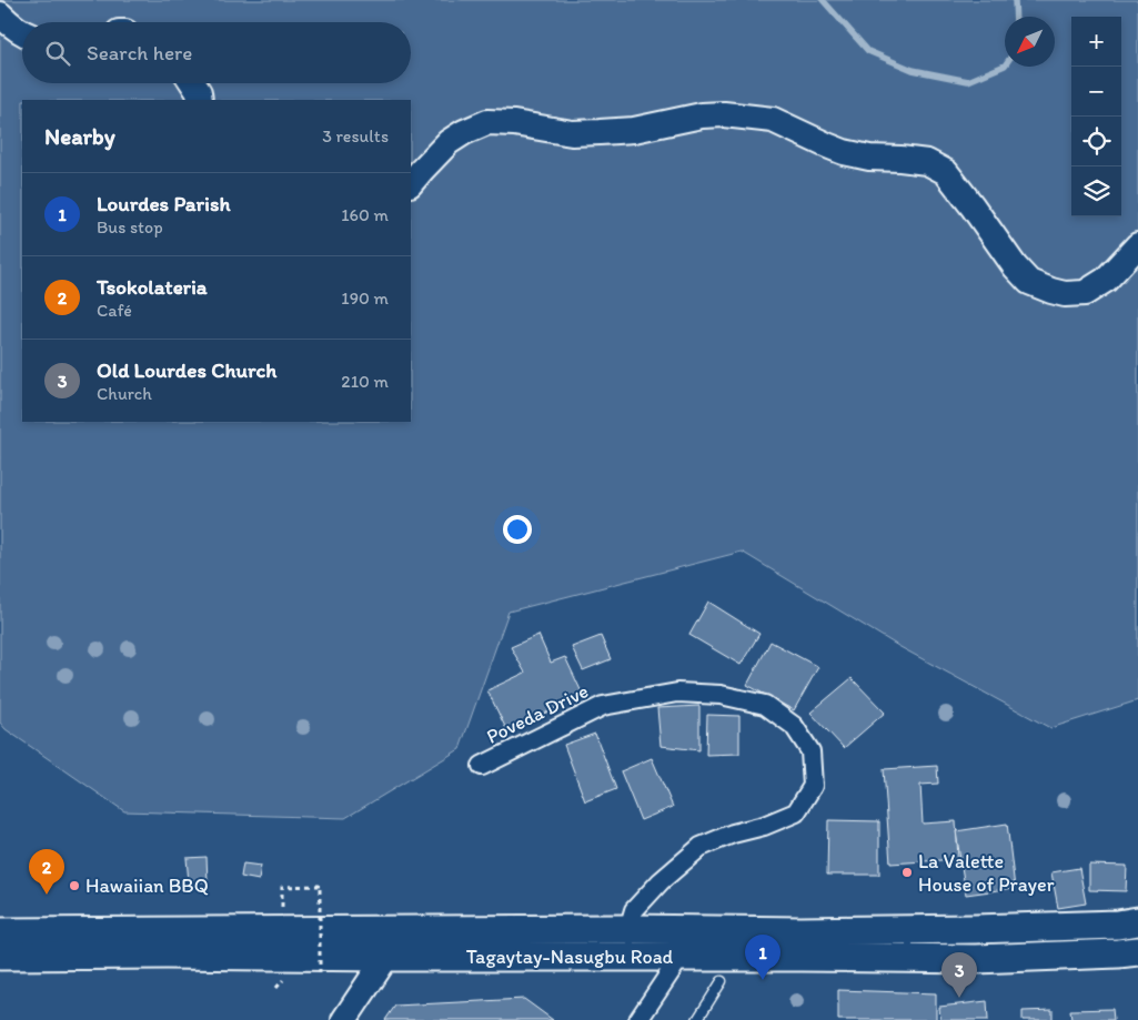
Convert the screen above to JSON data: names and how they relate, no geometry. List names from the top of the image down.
{
  "streets": {
    "main road": ["Tagaytay-Nasugbu Road"],
    "street": ["Poveda Drive"]
  },
  "crossings": [
    ["Poveda Drive", "Tagaytay-Nasugbu Road"]
  ],
  "places": ["La Valette House of Prayer", "Hawaiian BBQ"],
  "north": "bottom left",
  "page": {
    "map_buttons": ["+", "−"],
    "search": "Search here",
    "heading": ["Nearby", "3 results"],
    "list": [
      {
        "mark": "1",
        "name": "Lourdes Parish",
        "note": "Bus stop",
        "value": "160 m"
      },
      {
        "mark": "2",
        "name": "Tsokolateria",
        "note": "Café",
        "value": "190 m"
      },
      {
        "mark": "3",
        "name": "Old Lourdes Church",
        "note": "Church",
        "value": "210 m"
      }
    ],
    "pins": ["2", "1", "3"]
  }
}
